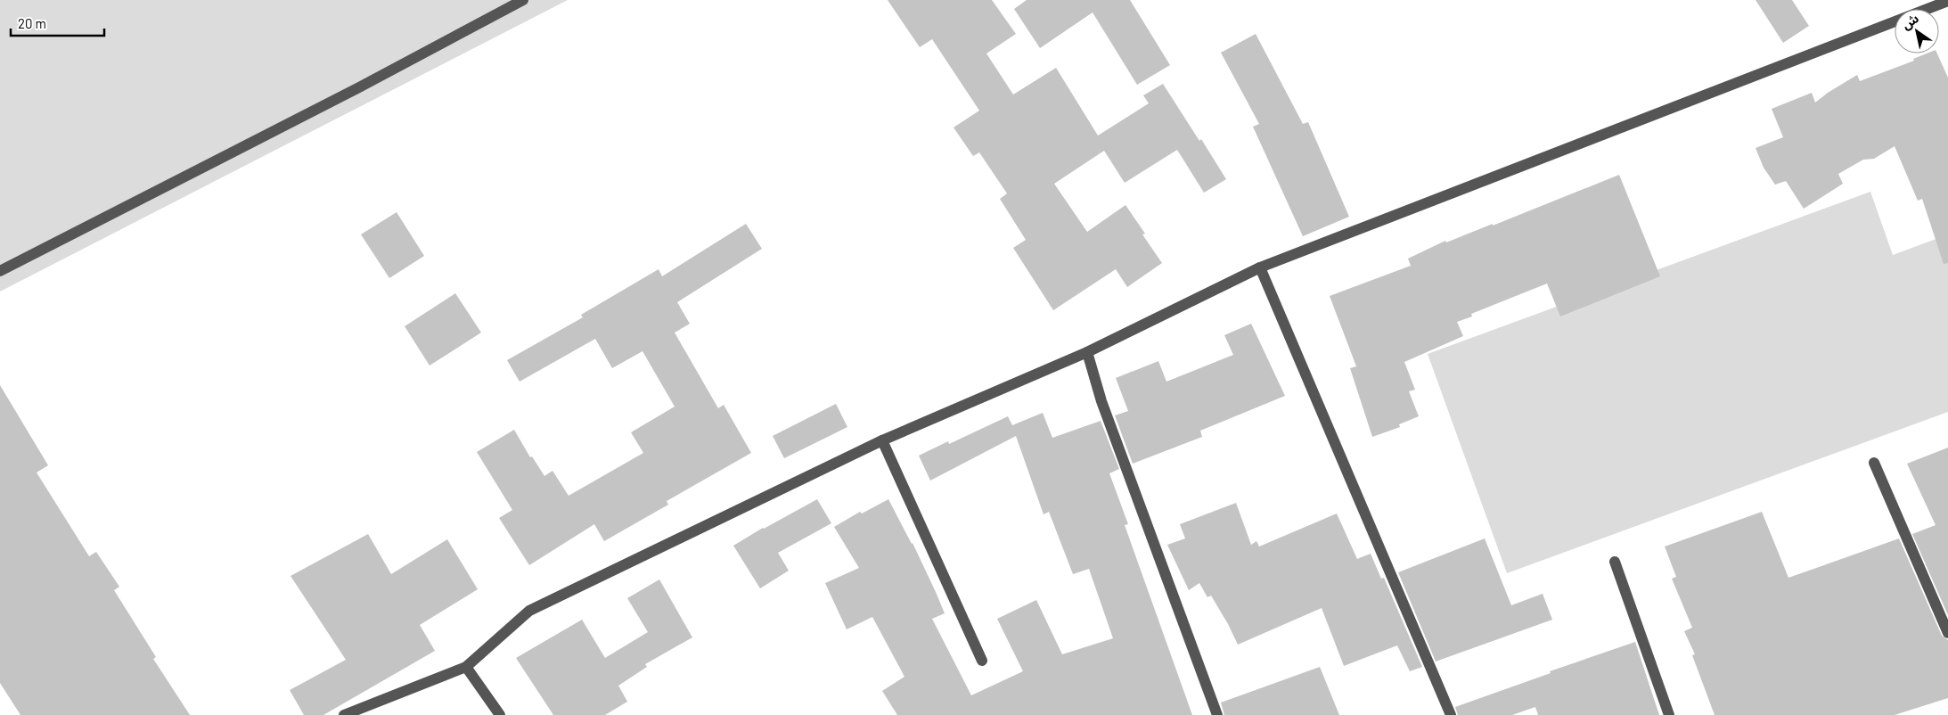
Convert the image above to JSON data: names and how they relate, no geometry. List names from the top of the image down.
{
  "scale_bar": "20 m",
  "north": "top left"
}
